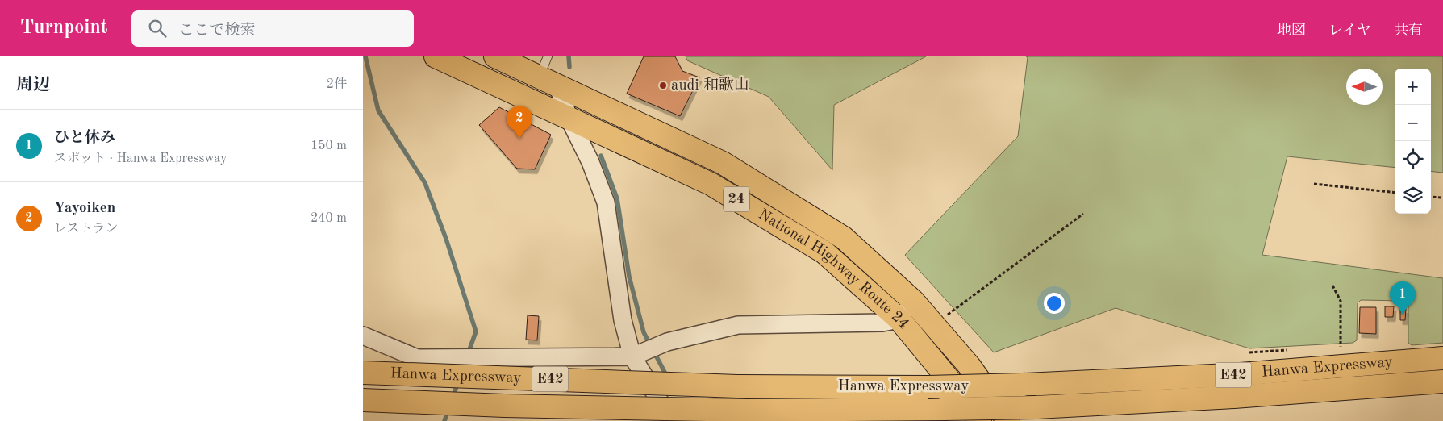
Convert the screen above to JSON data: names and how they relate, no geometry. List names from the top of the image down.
{
  "streets": {
    "highway": [
      "24",
      "National Highway Route 24",
      "Hanwa Expressway",
      "E42"
    ]
  },
  "places": ["audi 和歌山"],
  "north": "left",
  "page": {
    "header": "Turnpoint",
    "search": "ここで検索",
    "nav": ["地図", "レイヤ", "共有"],
    "heading": ["周辺", "2件"],
    "map_buttons": ["+", "−"],
    "pins": ["2", "1"],
    "list": [
      {
        "mark": "1",
        "name": "ひと休み",
        "note": "スポット · Hanwa Expressway",
        "value": "150 m"
      },
      {
        "mark": "2",
        "name": "Yayoiken",
        "note": "レストラン",
        "value": "240 m"
      }
    ]
  }
}
